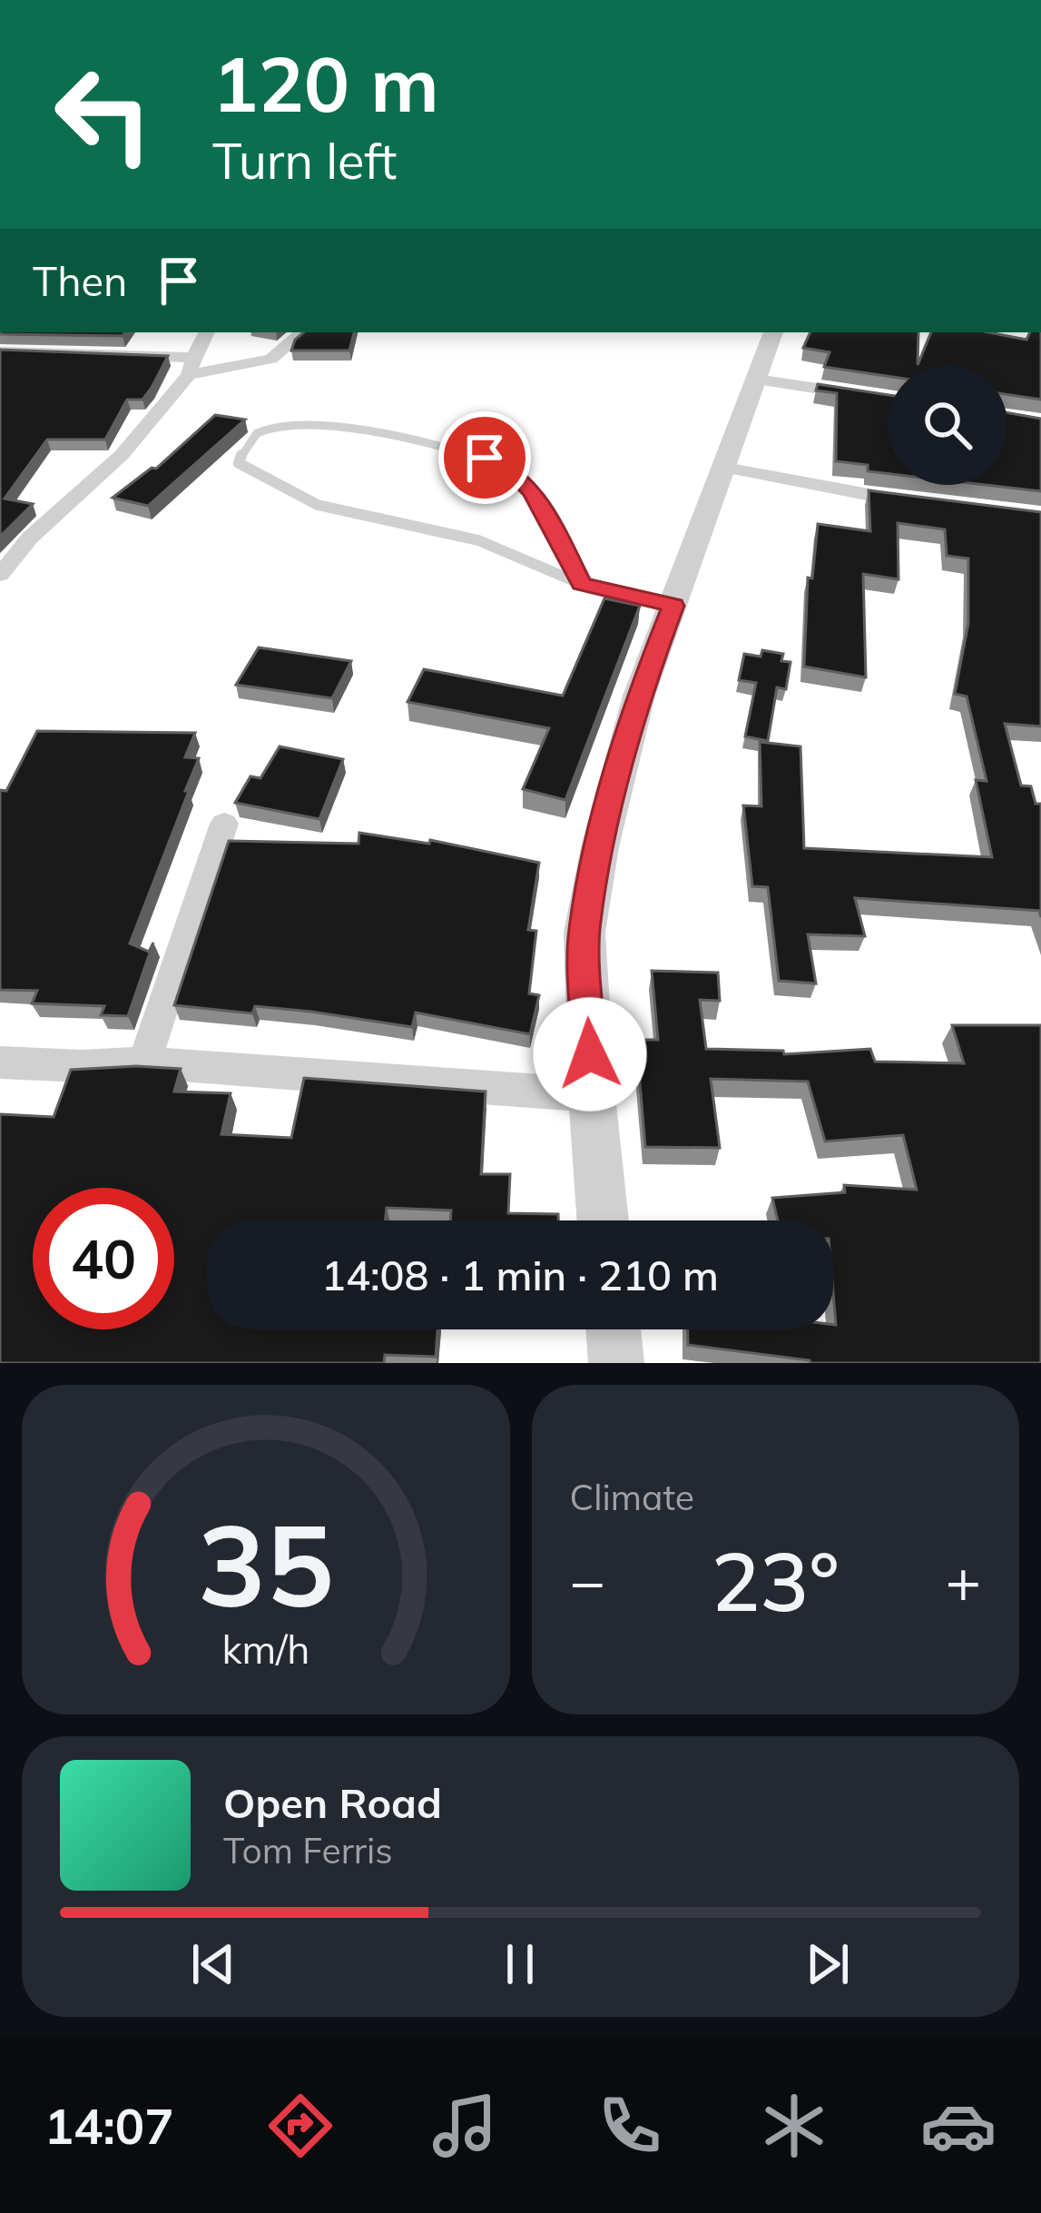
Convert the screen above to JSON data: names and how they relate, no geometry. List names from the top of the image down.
{
  "page": {
    "turn": ["120 m", "Turn left"],
    "then": "Then",
    "limit": "40",
    "trip": "14:08 · 1 min · 210 m",
    "tile": "Climate",
    "heat": ["−", "23°", "+"],
    "song": ["Open Road", "Tom Ferris"],
    "tabs": "14:07",
    "gauge": ["35", "km/h"]
  }
}
